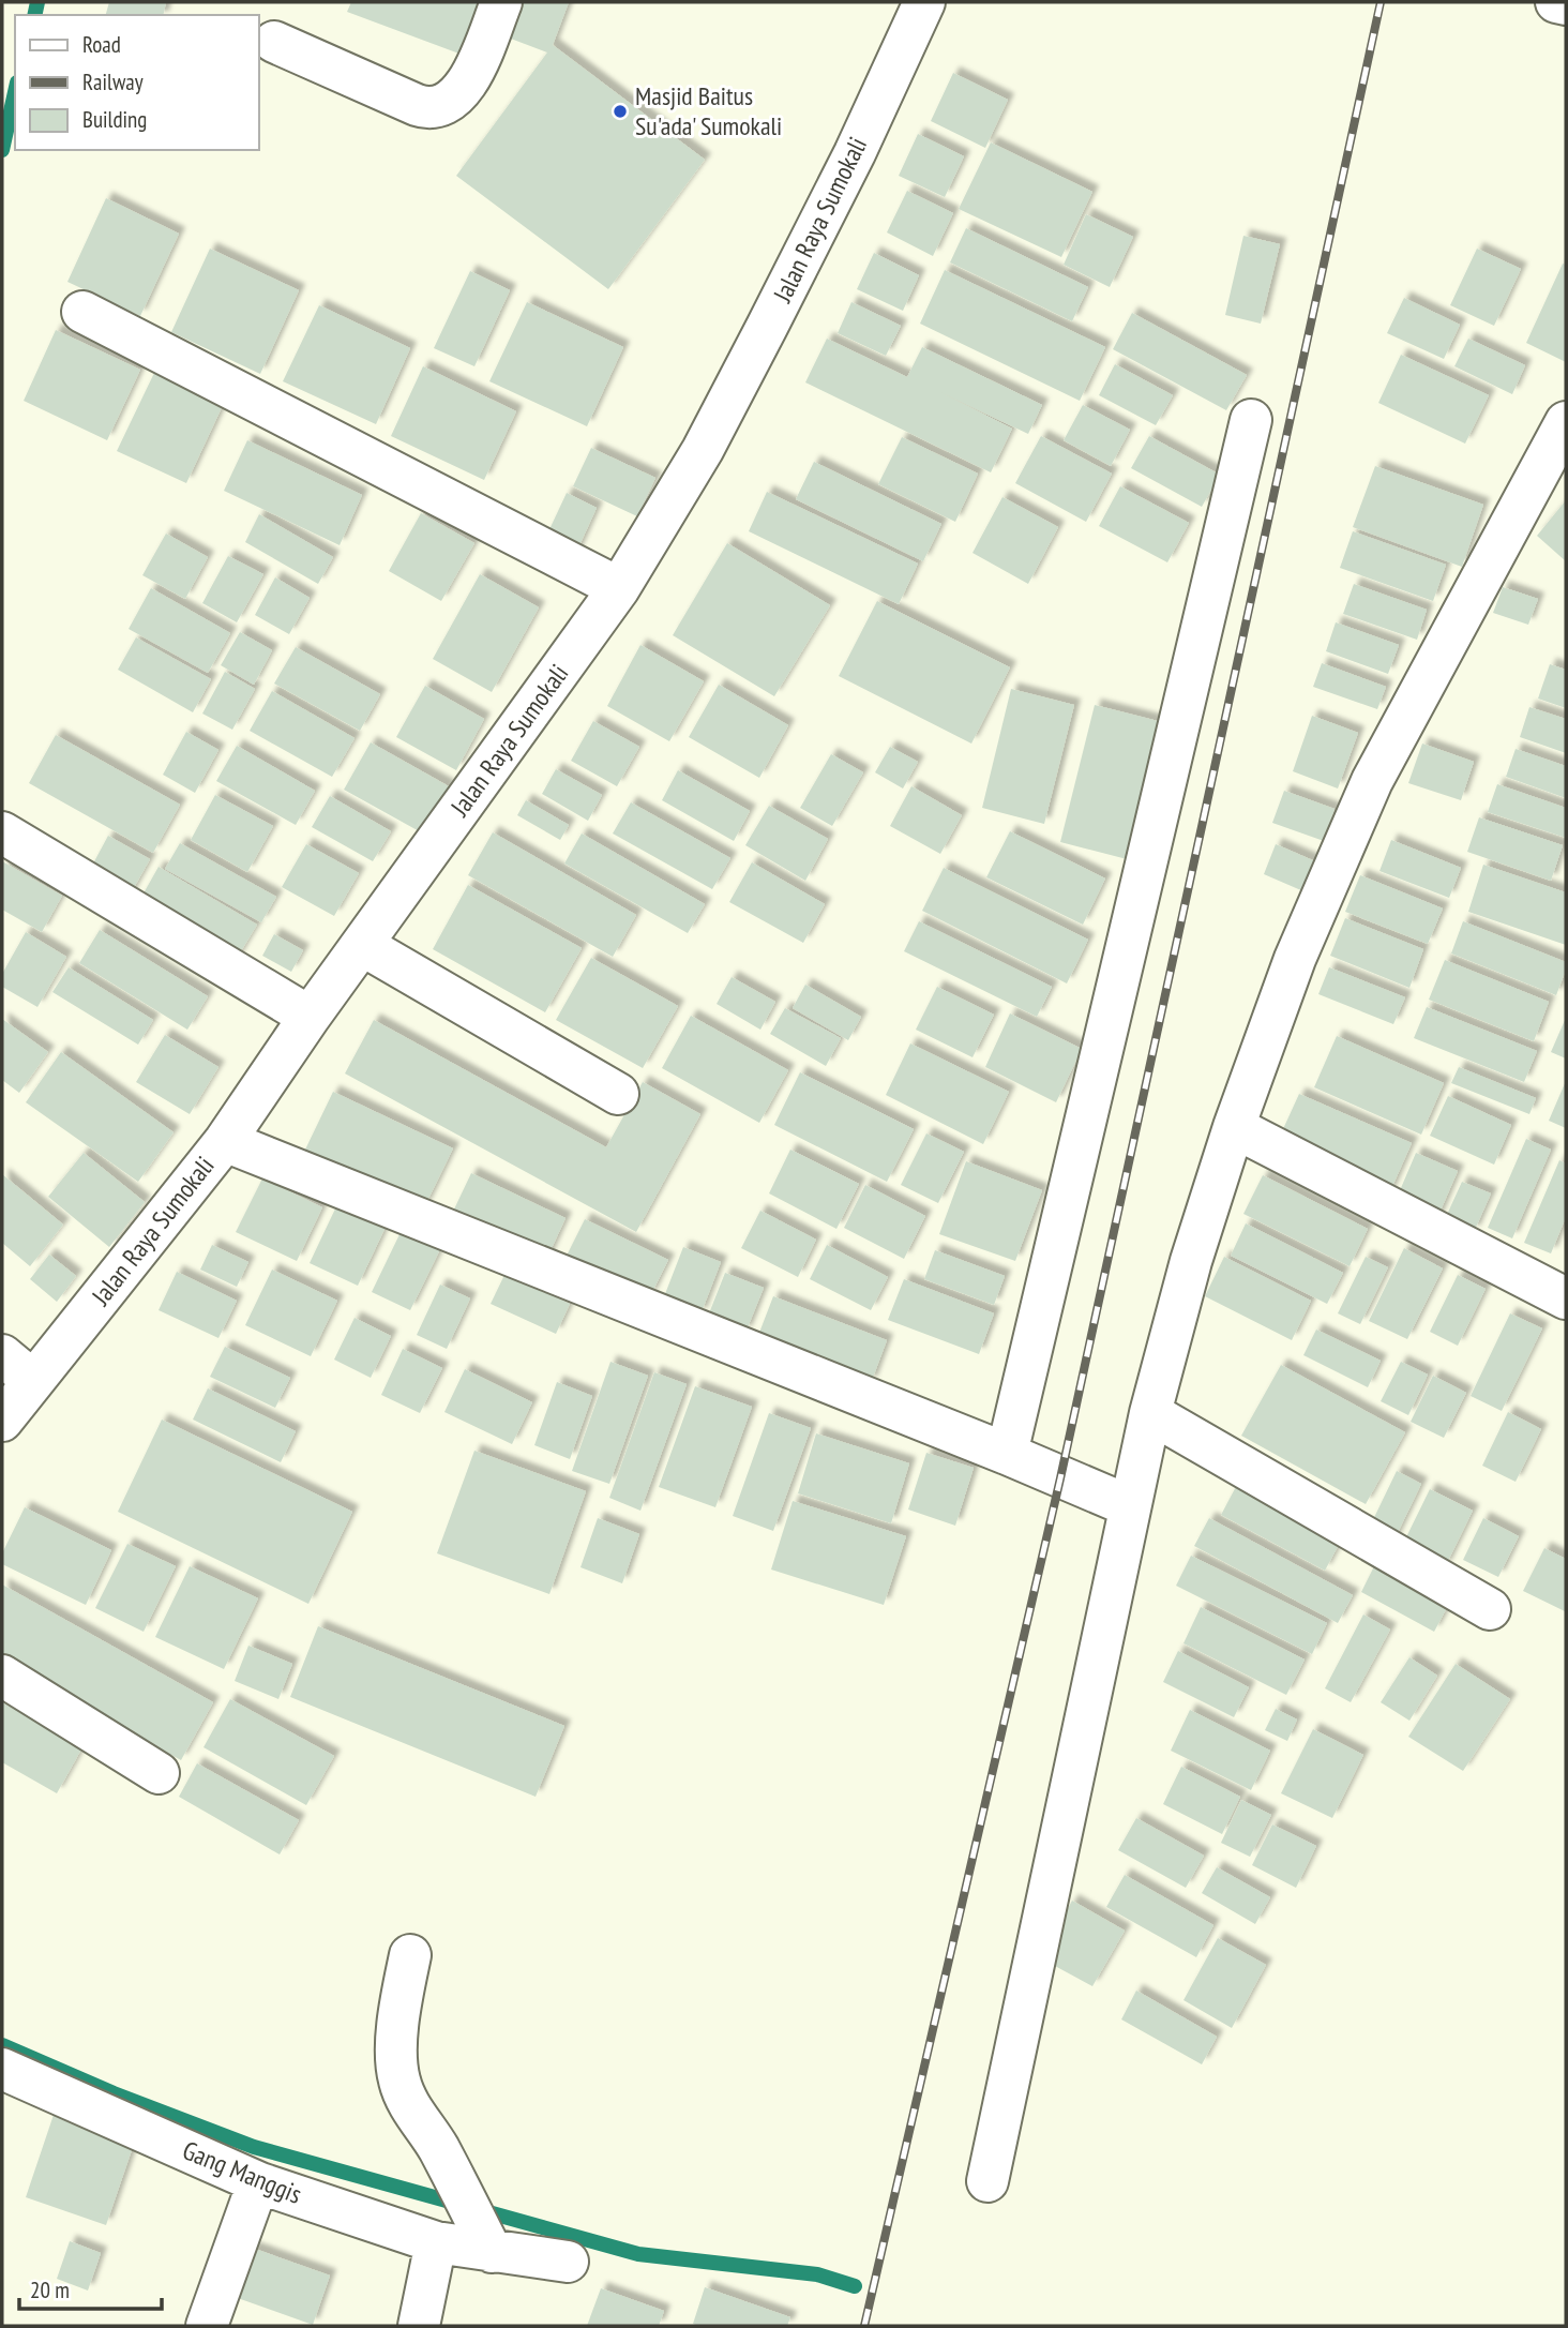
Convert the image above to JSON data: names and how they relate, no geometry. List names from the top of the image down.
{
  "streets": {
    "street": ["Jalan Raya Sumokali", "Gang Manggis"]
  },
  "places": ["Masjid Baitus Su'ada' Sumokali"],
  "legend": ["Road", "Railway", "Building"],
  "scale_bar": "20 m"
}
